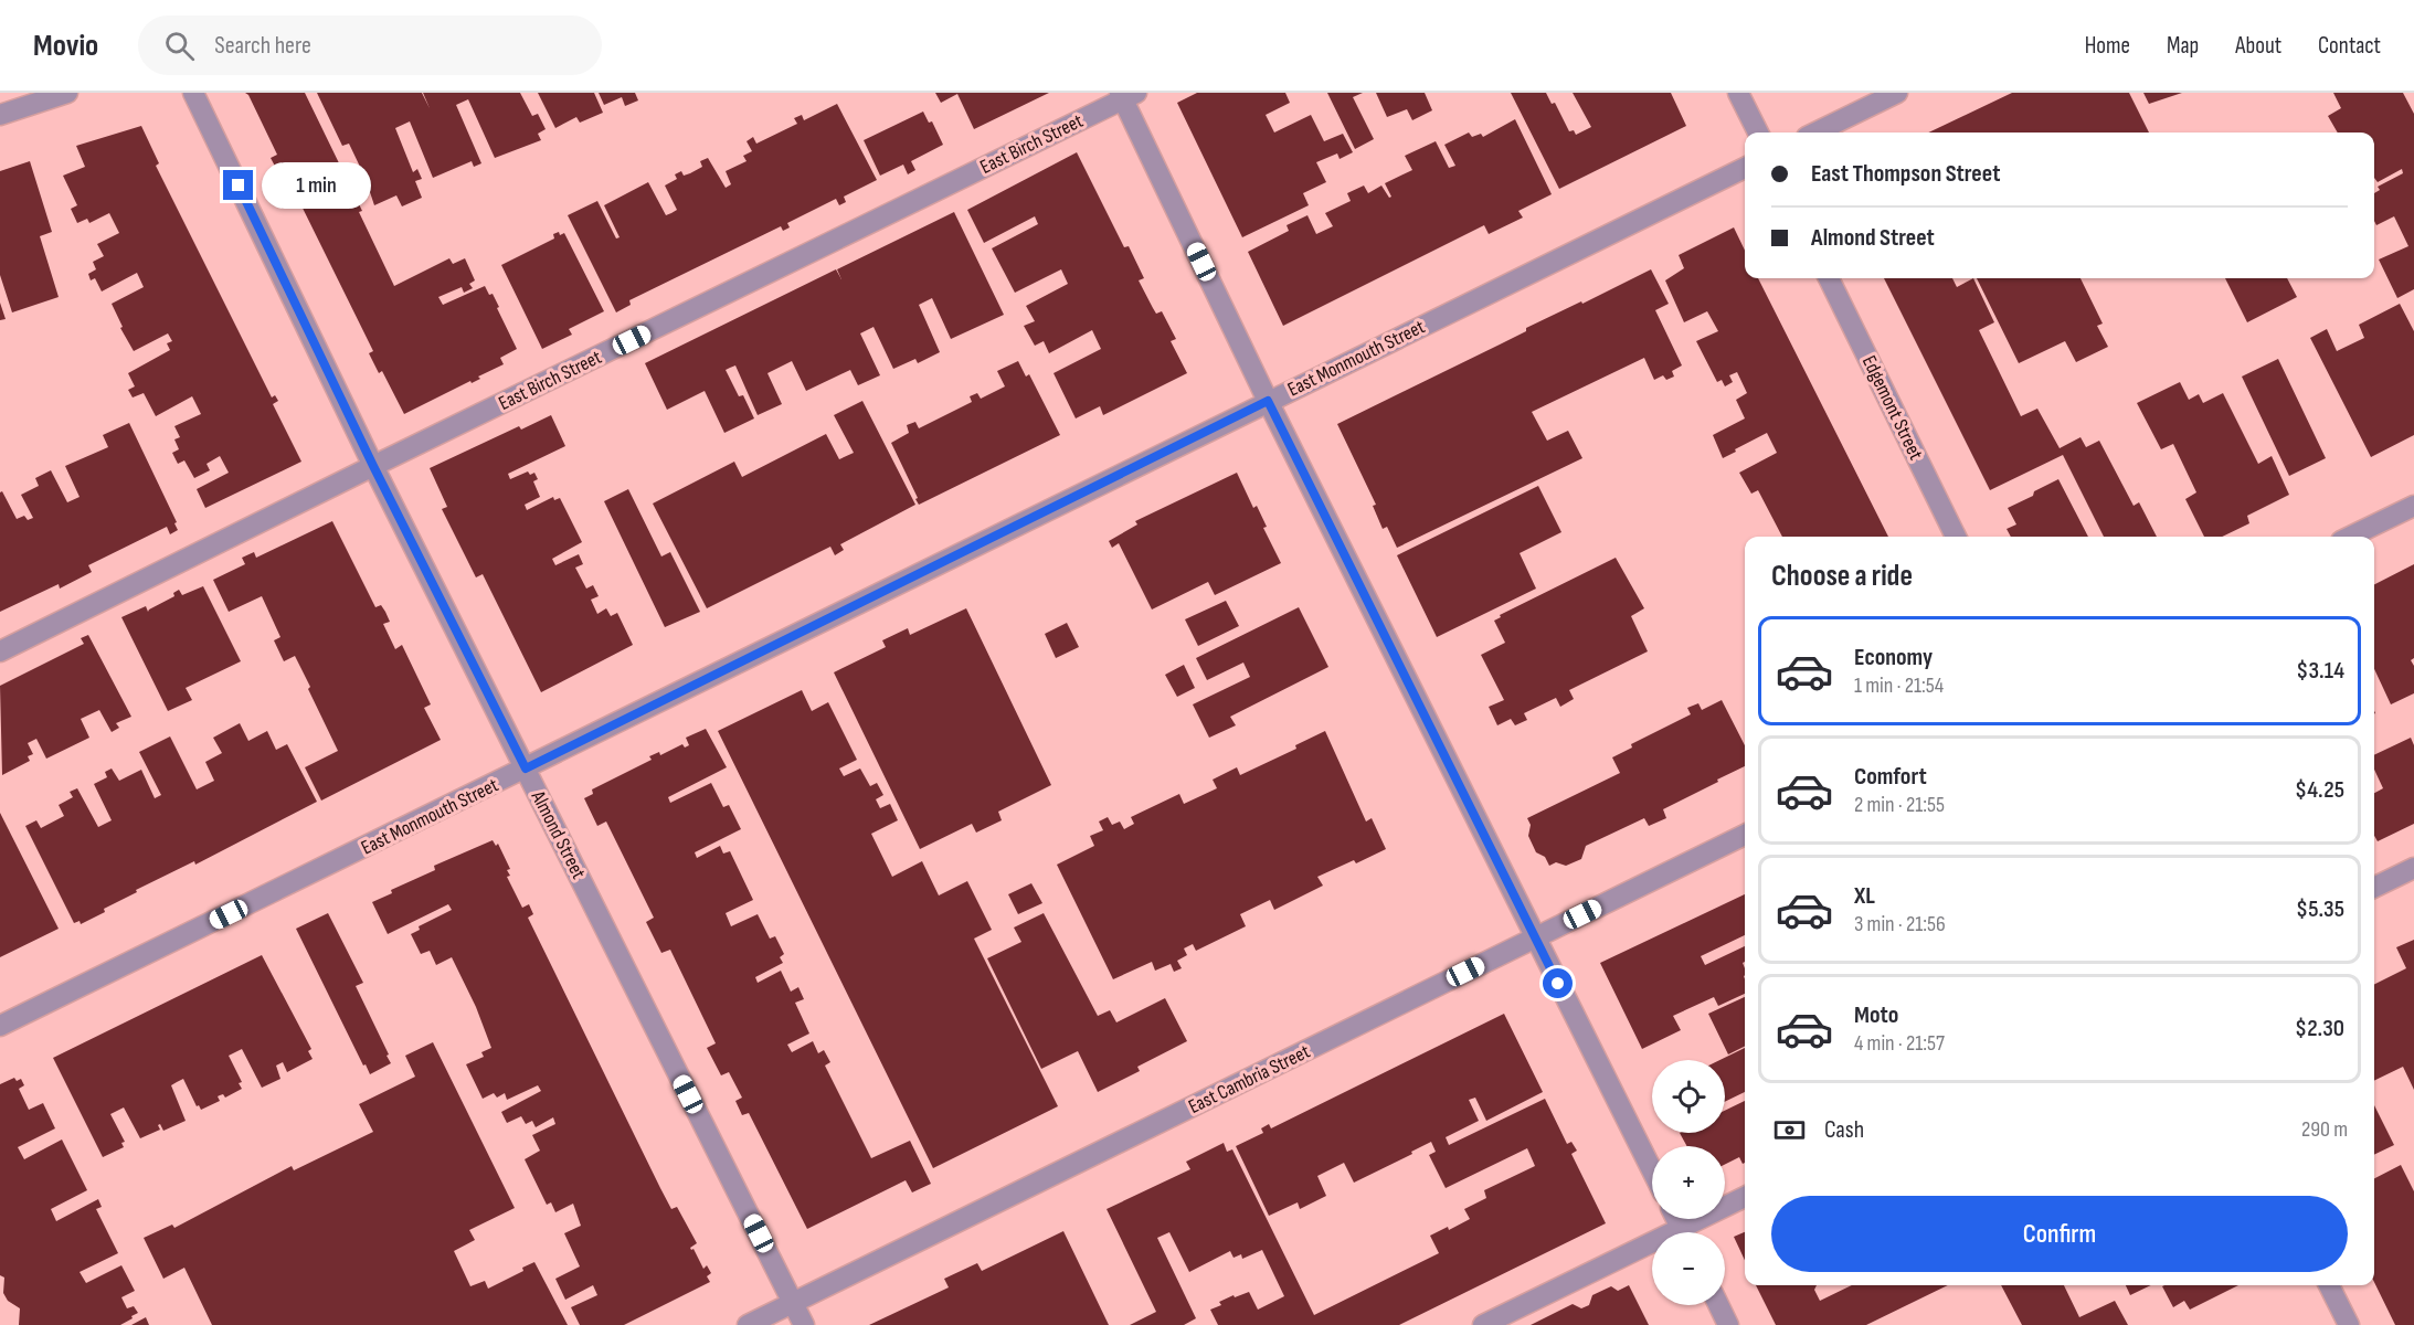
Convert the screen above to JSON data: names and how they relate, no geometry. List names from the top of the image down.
{
  "streets": {
    "street": [
      "East Birch Street",
      "East Monmouth Street",
      "Edgemont Street",
      "Almond Street",
      "East Cambria Street"
    ]
  },
  "crossings": [
    ["East Birch Street", "Almond Street"],
    ["East Monmouth Street", "Almond Street"],
    ["Almond Street", "East Cambria Street"]
  ],
  "page": {
    "header": "Movio",
    "search": "Search here",
    "nav": [
      "Home",
      "Map",
      "About",
      "Contact"
    ],
    "banner": ["East Thompson Street", "Almond Street"],
    "bubble": "1 min",
    "heading": "Choose a ride",
    "list": [
      {
        "name": "Economy",
        "note": "1 min · 21:54",
        "value": "$3.14"
      },
      {
        "name": "Comfort",
        "note": "2 min · 21:55",
        "value": "$4.25"
      },
      {
        "name": "XL",
        "note": "3 min · 21:56",
        "value": "$5.35"
      },
      {
        "name": "Moto",
        "note": "4 min · 21:57",
        "value": "$2.30"
      }
    ],
    "map_buttons": ["+", "−"],
    "pay": ["Cash", "290 m"],
    "buttons": "Confirm"
  }
}
